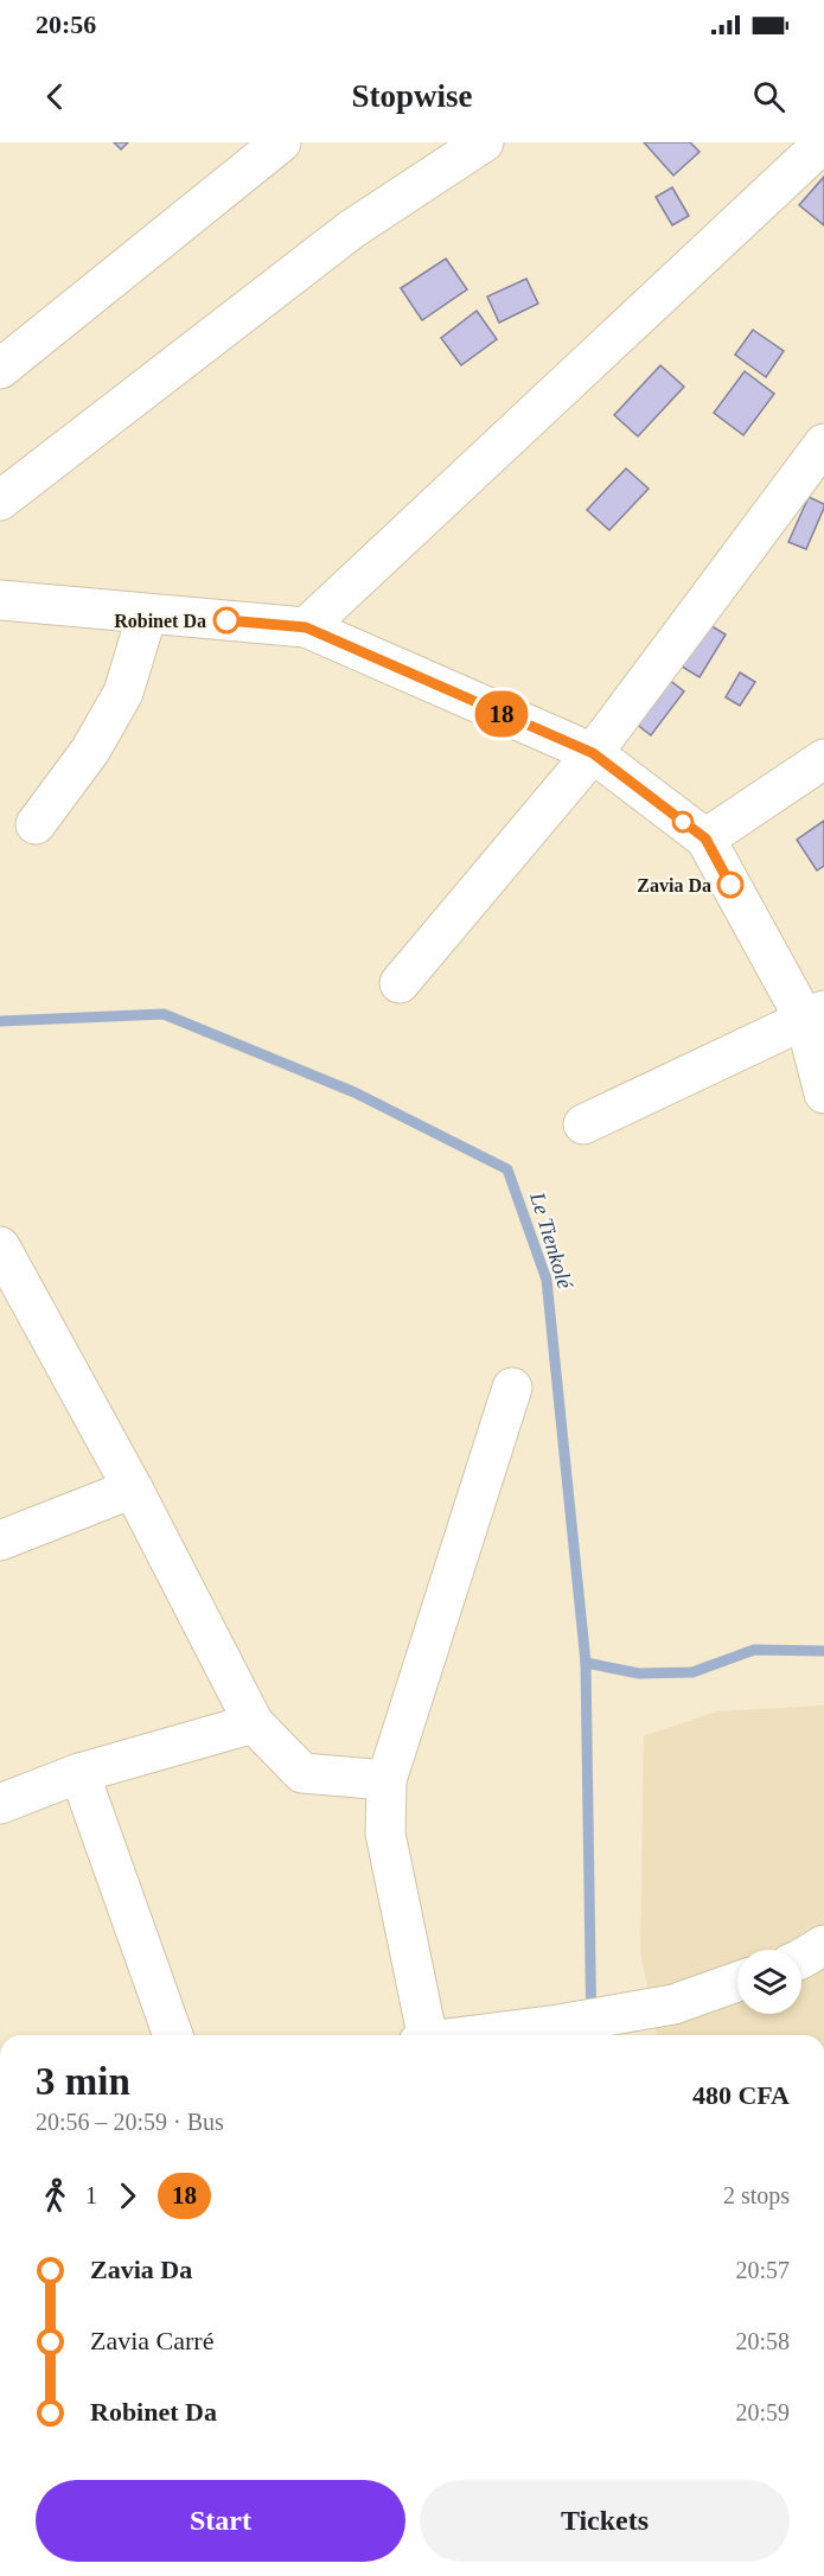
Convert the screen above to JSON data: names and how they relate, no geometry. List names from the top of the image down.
{
  "water": ["Le Tienkolé"],
  "places": ["Robinet Da", "Zavia Da"],
  "lines": ["bus line 18"],
  "page": {
    "status": "20:56",
    "header": "Stopwise",
    "on_map": "18",
    "heading": ["3 min", "20:56 – 20:59 · Bus", "480 CFA"],
    "legs": ["1", "18", "2 stops"],
    "list": [
      {
        "name": "Zavia Da",
        "value": "20:57"
      },
      {
        "name": "Zavia Carré",
        "value": "20:58"
      },
      {
        "name": "Robinet Da",
        "value": "20:59"
      }
    ],
    "buttons": ["Start", "Tickets"]
  }
}
